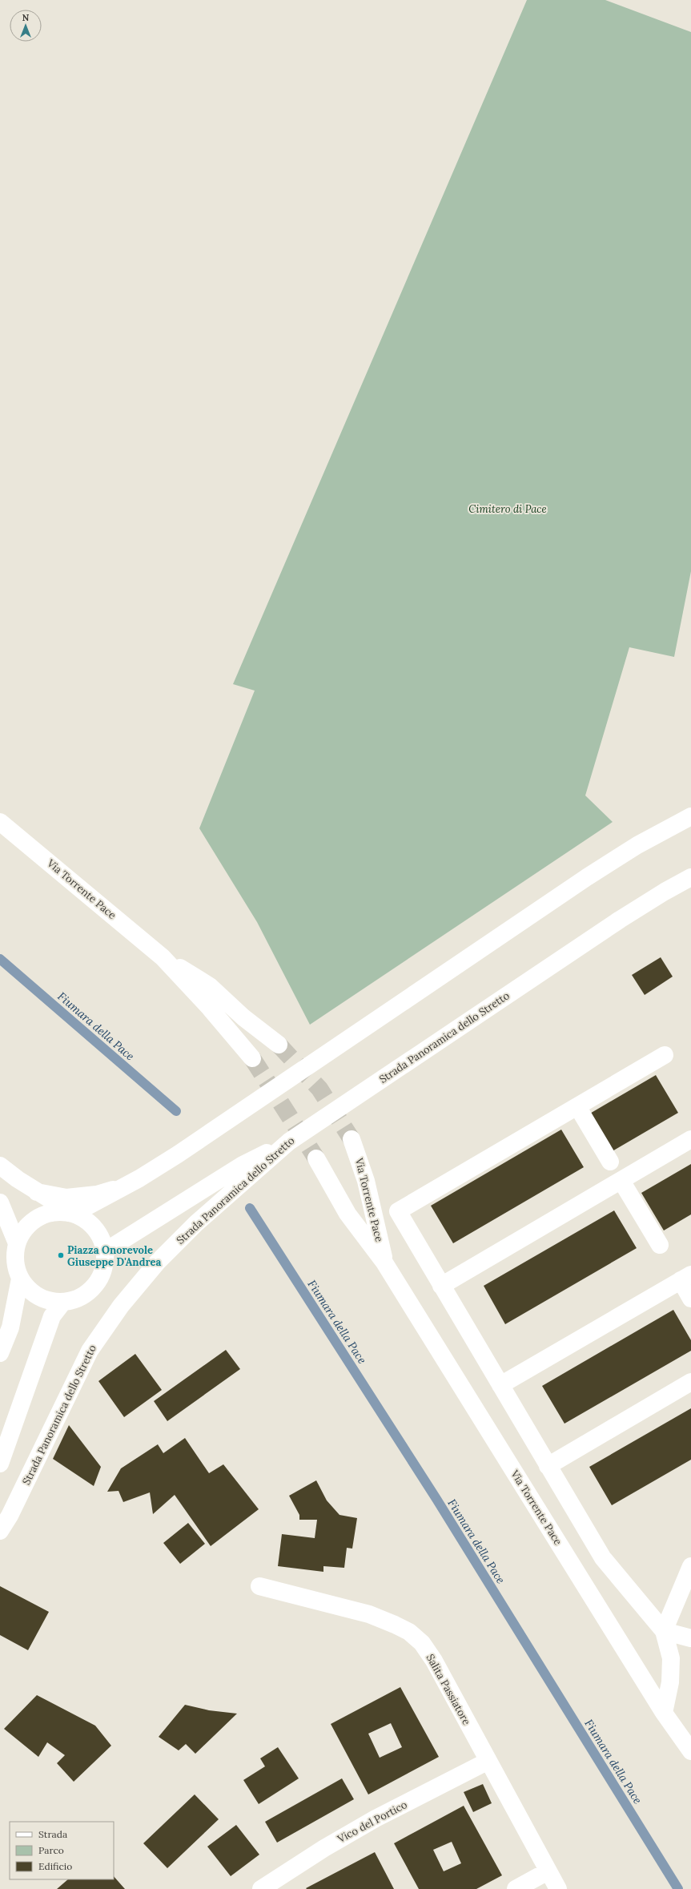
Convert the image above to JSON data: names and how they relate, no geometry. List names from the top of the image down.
{
  "streets": {
    "street": [
      "Via Torrente Pace",
      "Strada Panoramica dello Stretto",
      "Salita Passiatore",
      "Vico del Portico"
    ]
  },
  "crossings": [
    ["Salita Passiatore", "Vico del Portico"]
  ],
  "water": ["Fiumara della Pace"],
  "parks": ["Cimitero di Pace"],
  "places": ["Piazza Onorevole Giuseppe D'Andrea"],
  "legend": ["Strada", "Parco", "Edificio"],
  "north": "top"
}
